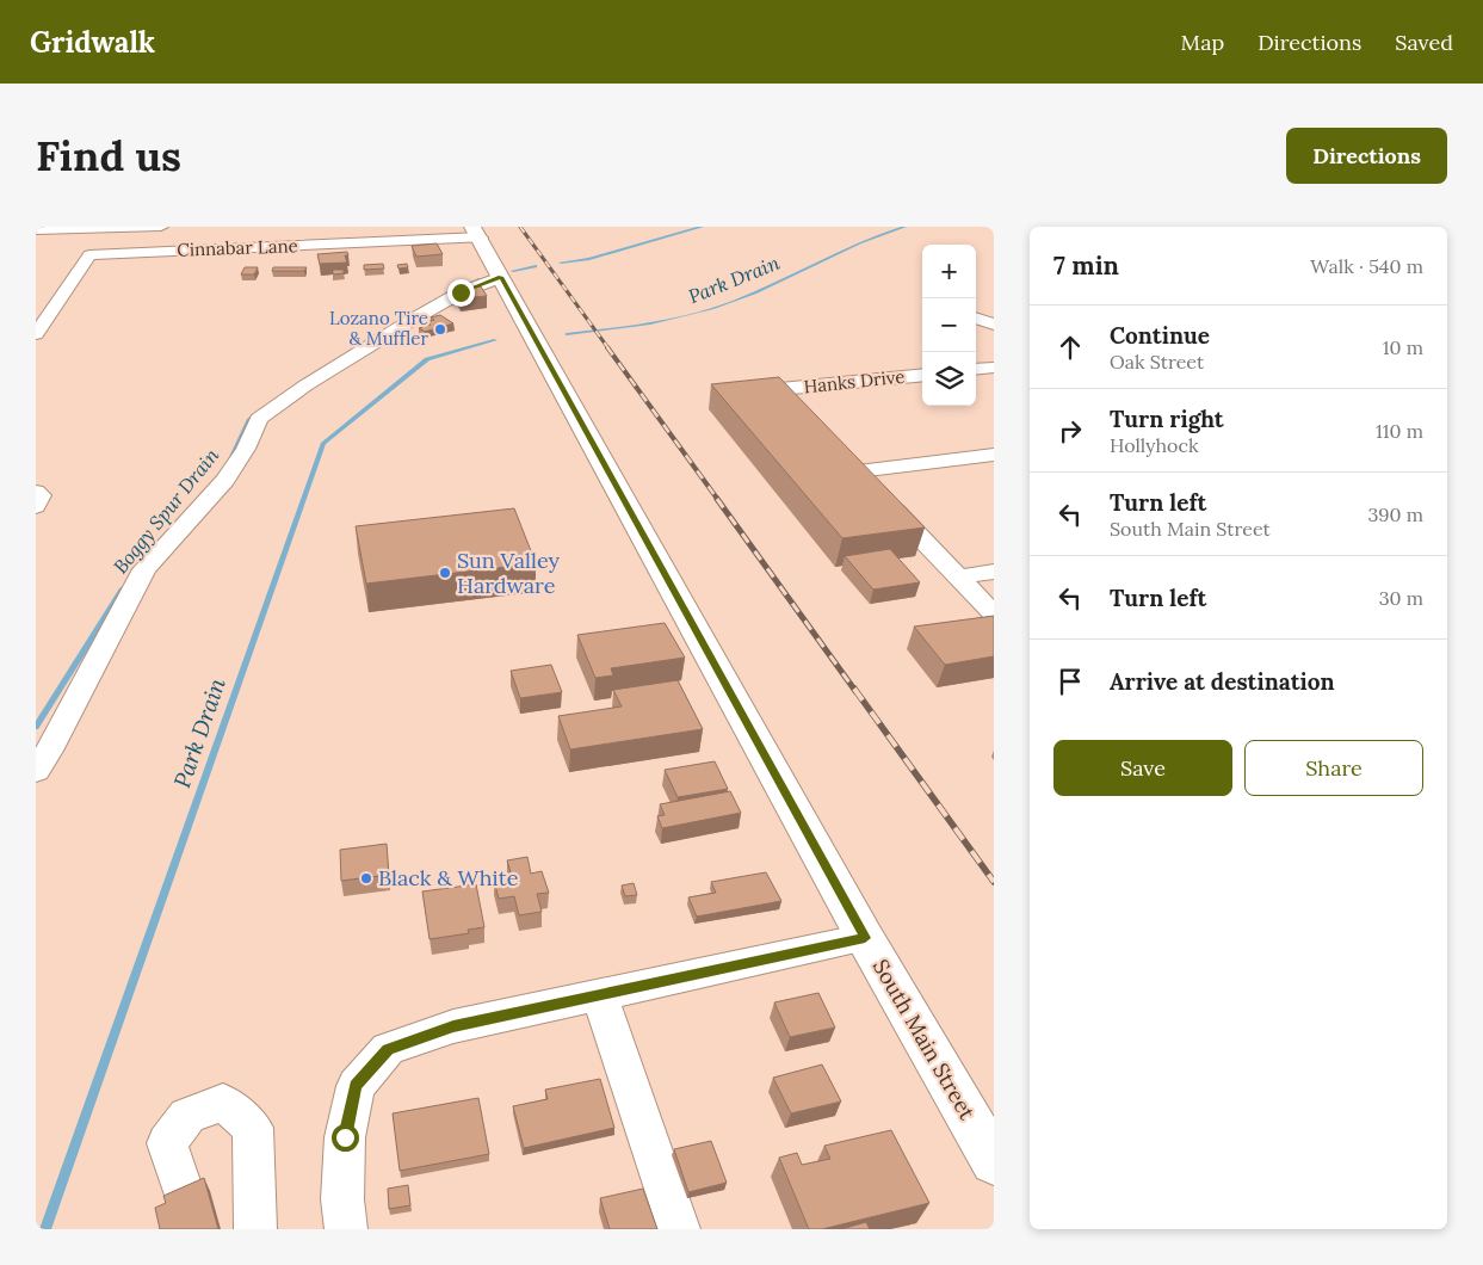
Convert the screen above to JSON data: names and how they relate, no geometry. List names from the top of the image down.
{
  "streets": {
    "main road": ["South Main Street"],
    "street": ["Cinnabar Lane", "Hanks Drive"]
  },
  "crossings": [
    ["Cinnabar Lane", "South Main Street"]
  ],
  "water": ["Park Drain", "Boggy Spur Drain"],
  "places": ["Lozano Tire & Muffler", "Sun Valley Hardware", "Black & White"],
  "page": {
    "header": "Gridwalk",
    "nav": ["Map", "Directions", "Saved"],
    "buttons": [
      "Directions",
      ["Save", "Share"]
    ],
    "title": "Find us",
    "heading": ["7 min", "Walk · 540 m"],
    "map_buttons": ["+", "−"],
    "list": [
      ["Continue", "Oak Street", "10 m"],
      ["Turn right", "Hollyhock", "110 m"],
      ["Turn left", "South Main Street", "390 m"],
      ["Turn left", "30 m"],
      "Arrive at destination"
    ]
  }
}
